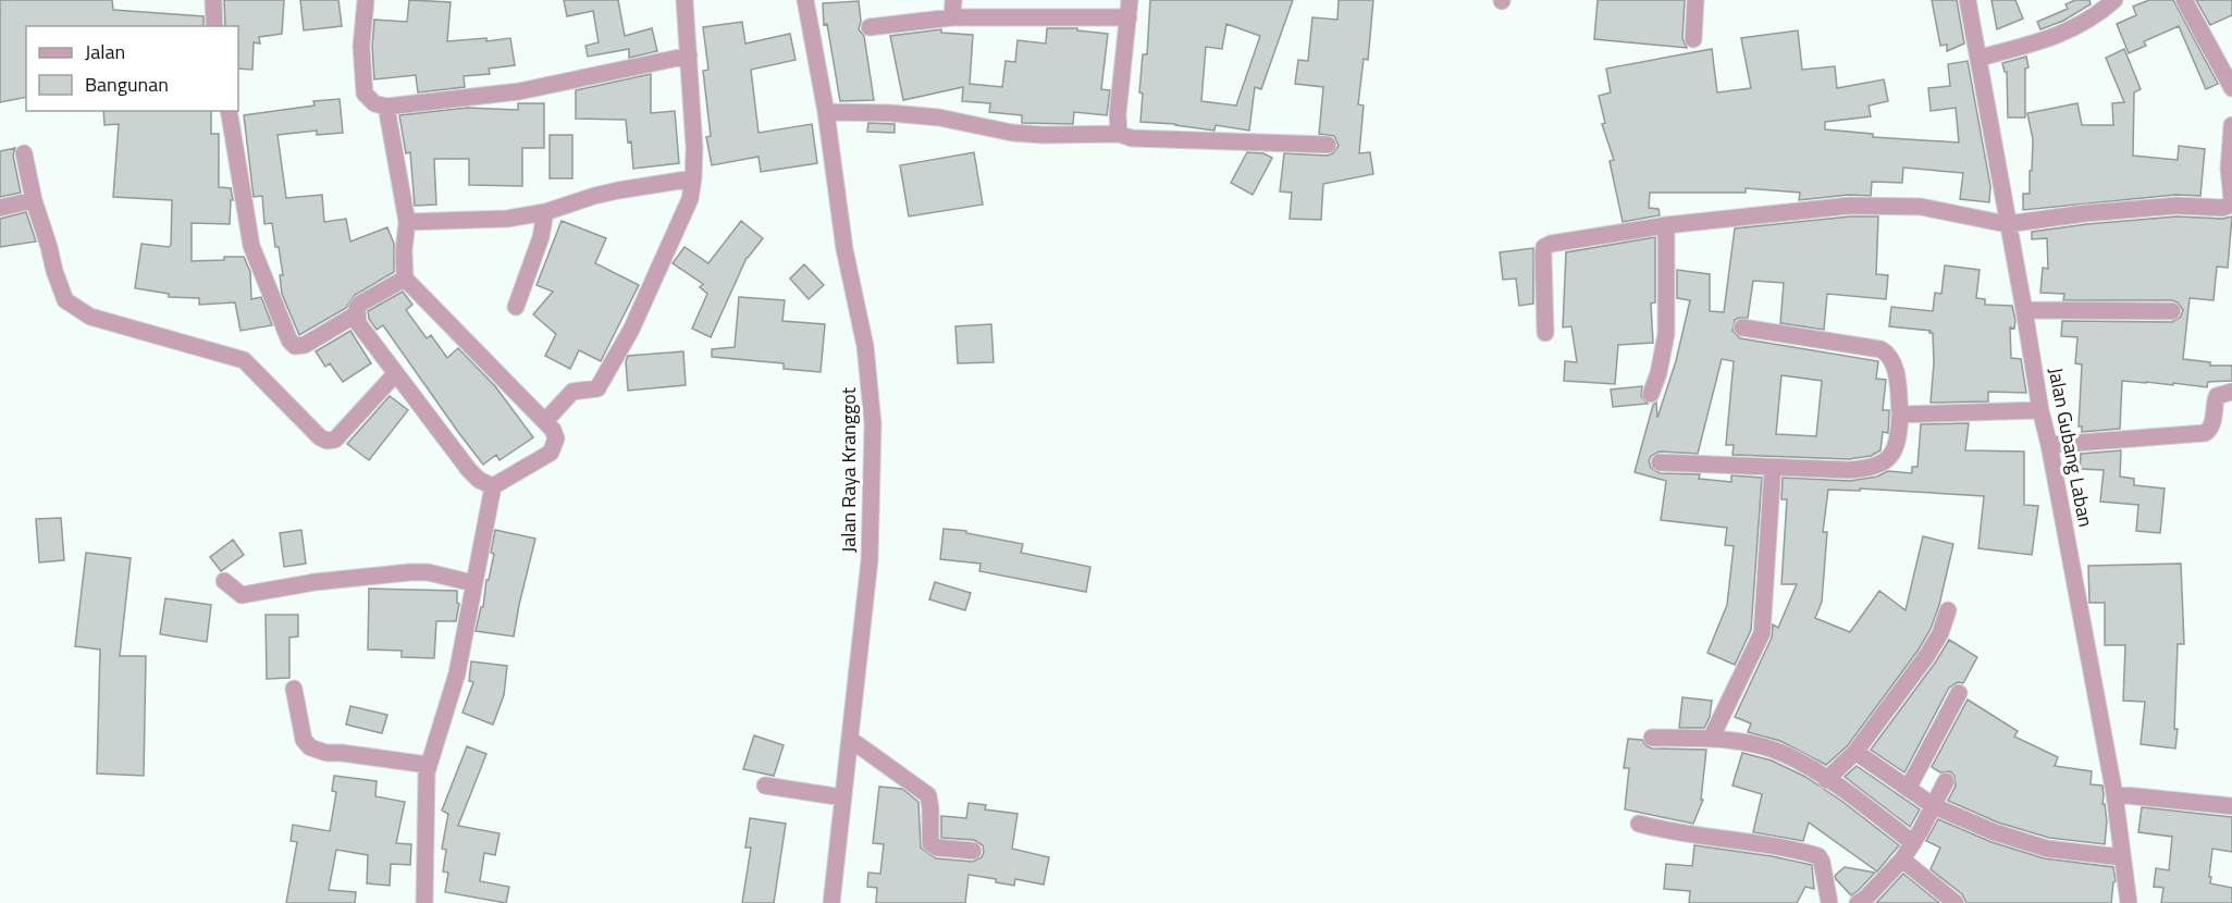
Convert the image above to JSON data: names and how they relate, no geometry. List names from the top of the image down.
{
  "streets": {
    "street": ["Jalan Gubang Laban", "Jalan Raya Kranggot"]
  },
  "legend": ["Jalan", "Bangunan"]
}
